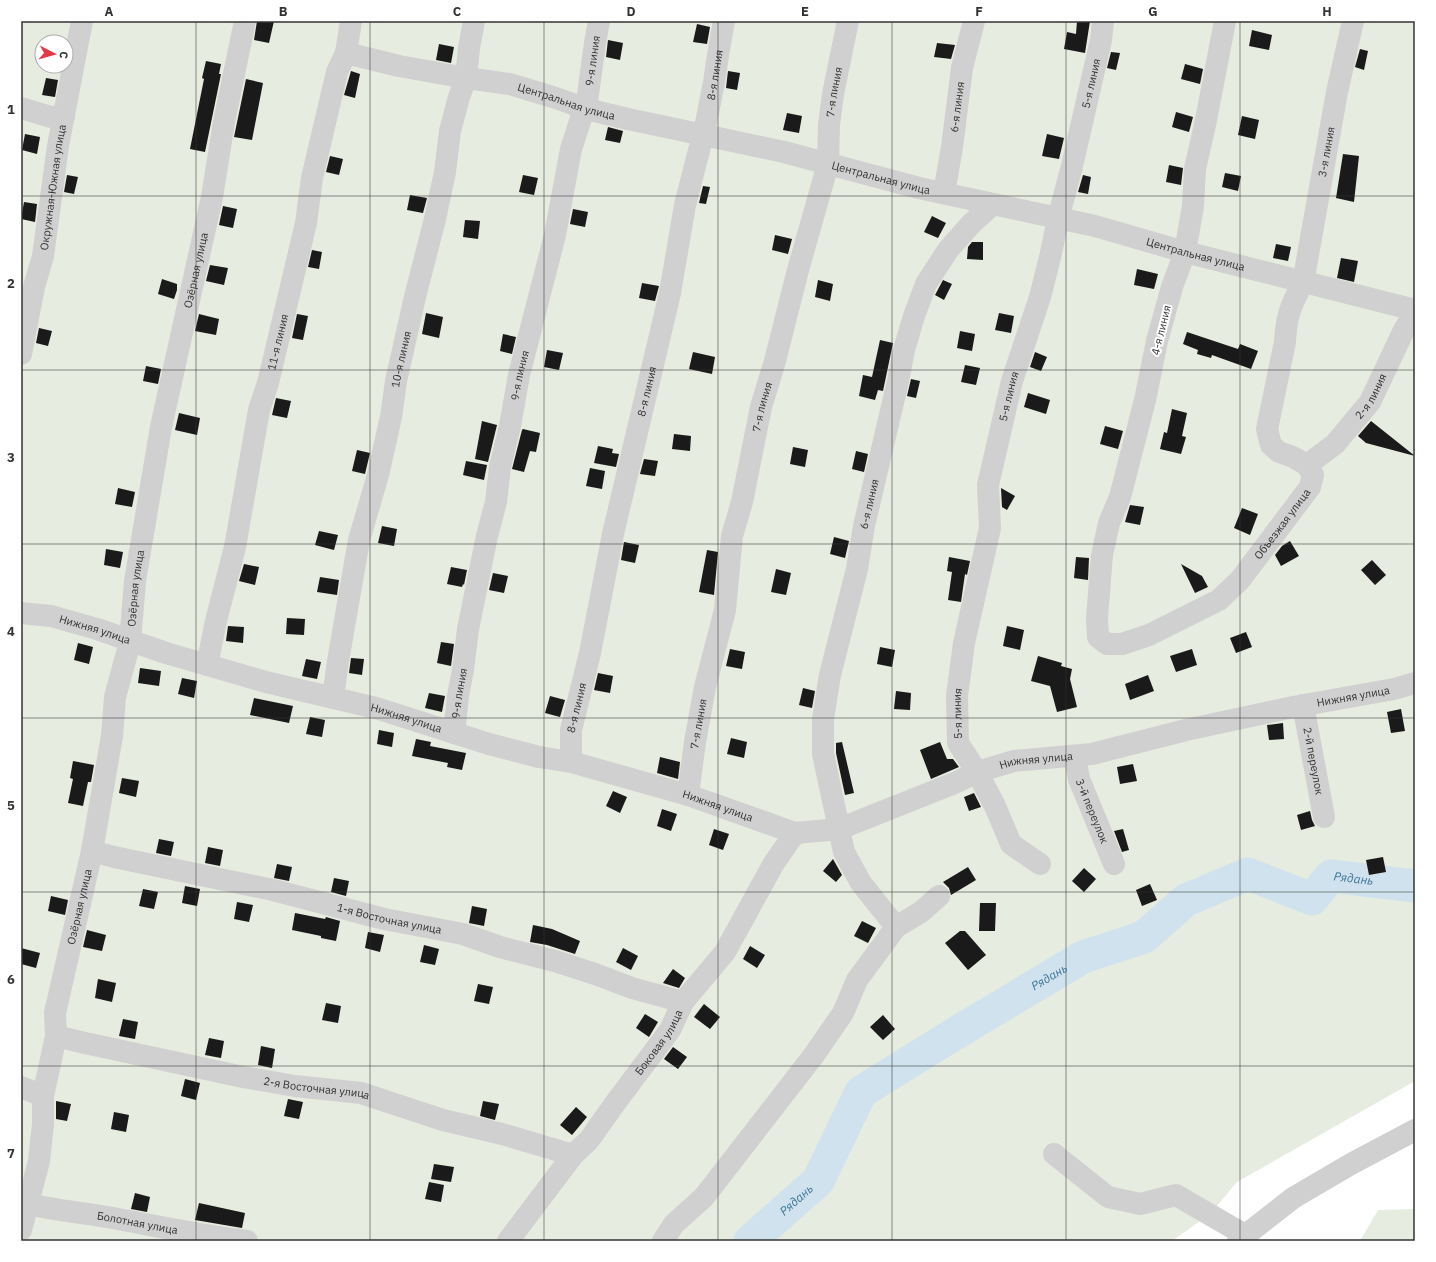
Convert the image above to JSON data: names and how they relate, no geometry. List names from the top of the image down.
{
  "streets": {
    "street": [
      "9-я линия",
      "8-я линия",
      "5-я линия",
      "7-я линия",
      "Центральная улица",
      "6-я линия",
      "3-я линия",
      "Окружная-Южная улица",
      "Озёрная улица",
      "4-я линия",
      "11-я линия",
      "10-я линия",
      "2-я линия",
      "Объезжая улица",
      "Нижняя улица",
      "2-й переулок",
      "3-й переулок",
      "1-я Восточная улица",
      "Боковая улица",
      "2-я Восточная улица",
      "Болотная улица"
    ]
  },
  "crossings": [
    ["9-я линия", "Центральная улица"],
    ["9-я линия", "Нижняя улица"],
    ["8-я линия", "Центральная улица"],
    ["8-я линия", "Нижняя улица"],
    ["5-я линия", "Центральная улица"],
    ["5-я линия", "Нижняя улица"],
    ["7-я линия", "Центральная улица"],
    ["7-я линия", "Нижняя улица"],
    ["Центральная улица", "6-я линия"],
    ["Центральная улица", "3-я линия"],
    ["Центральная улица", "4-я линия"],
    ["Центральная улица", "11-я линия"],
    ["Центральная улица", "10-я линия"],
    ["Центральная улица", "2-я линия"],
    ["6-я линия", "Нижняя улица"],
    ["Озёрная улица", "Нижняя улица"],
    ["Озёрная улица", "1-я Восточная улица"],
    ["Озёрная улица", "2-я Восточная улица"],
    ["Озёрная улица", "Болотная улица"],
    ["4-я линия", "Объезжая улица"],
    ["11-я линия", "Нижняя улица"],
    ["10-я линия", "Нижняя улица"],
    ["2-я линия", "Объезжая улица"],
    ["Нижняя улица", "2-й переулок"],
    ["Нижняя улица", "3-й переулок"],
    ["Нижняя улица", "Боковая улица"],
    ["1-я Восточная улица", "Боковая улица"],
    ["Боковая улица", "2-я Восточная улица"]
  ],
  "water": ["Рядань"],
  "north": "right",
  "grid": {
    "columns": [
      "A",
      "B",
      "C",
      "D",
      "E",
      "F",
      "G",
      "H"
    ],
    "rows": [
      "1",
      "2",
      "3",
      "4",
      "5",
      "6",
      "7"
    ]
  }
}
